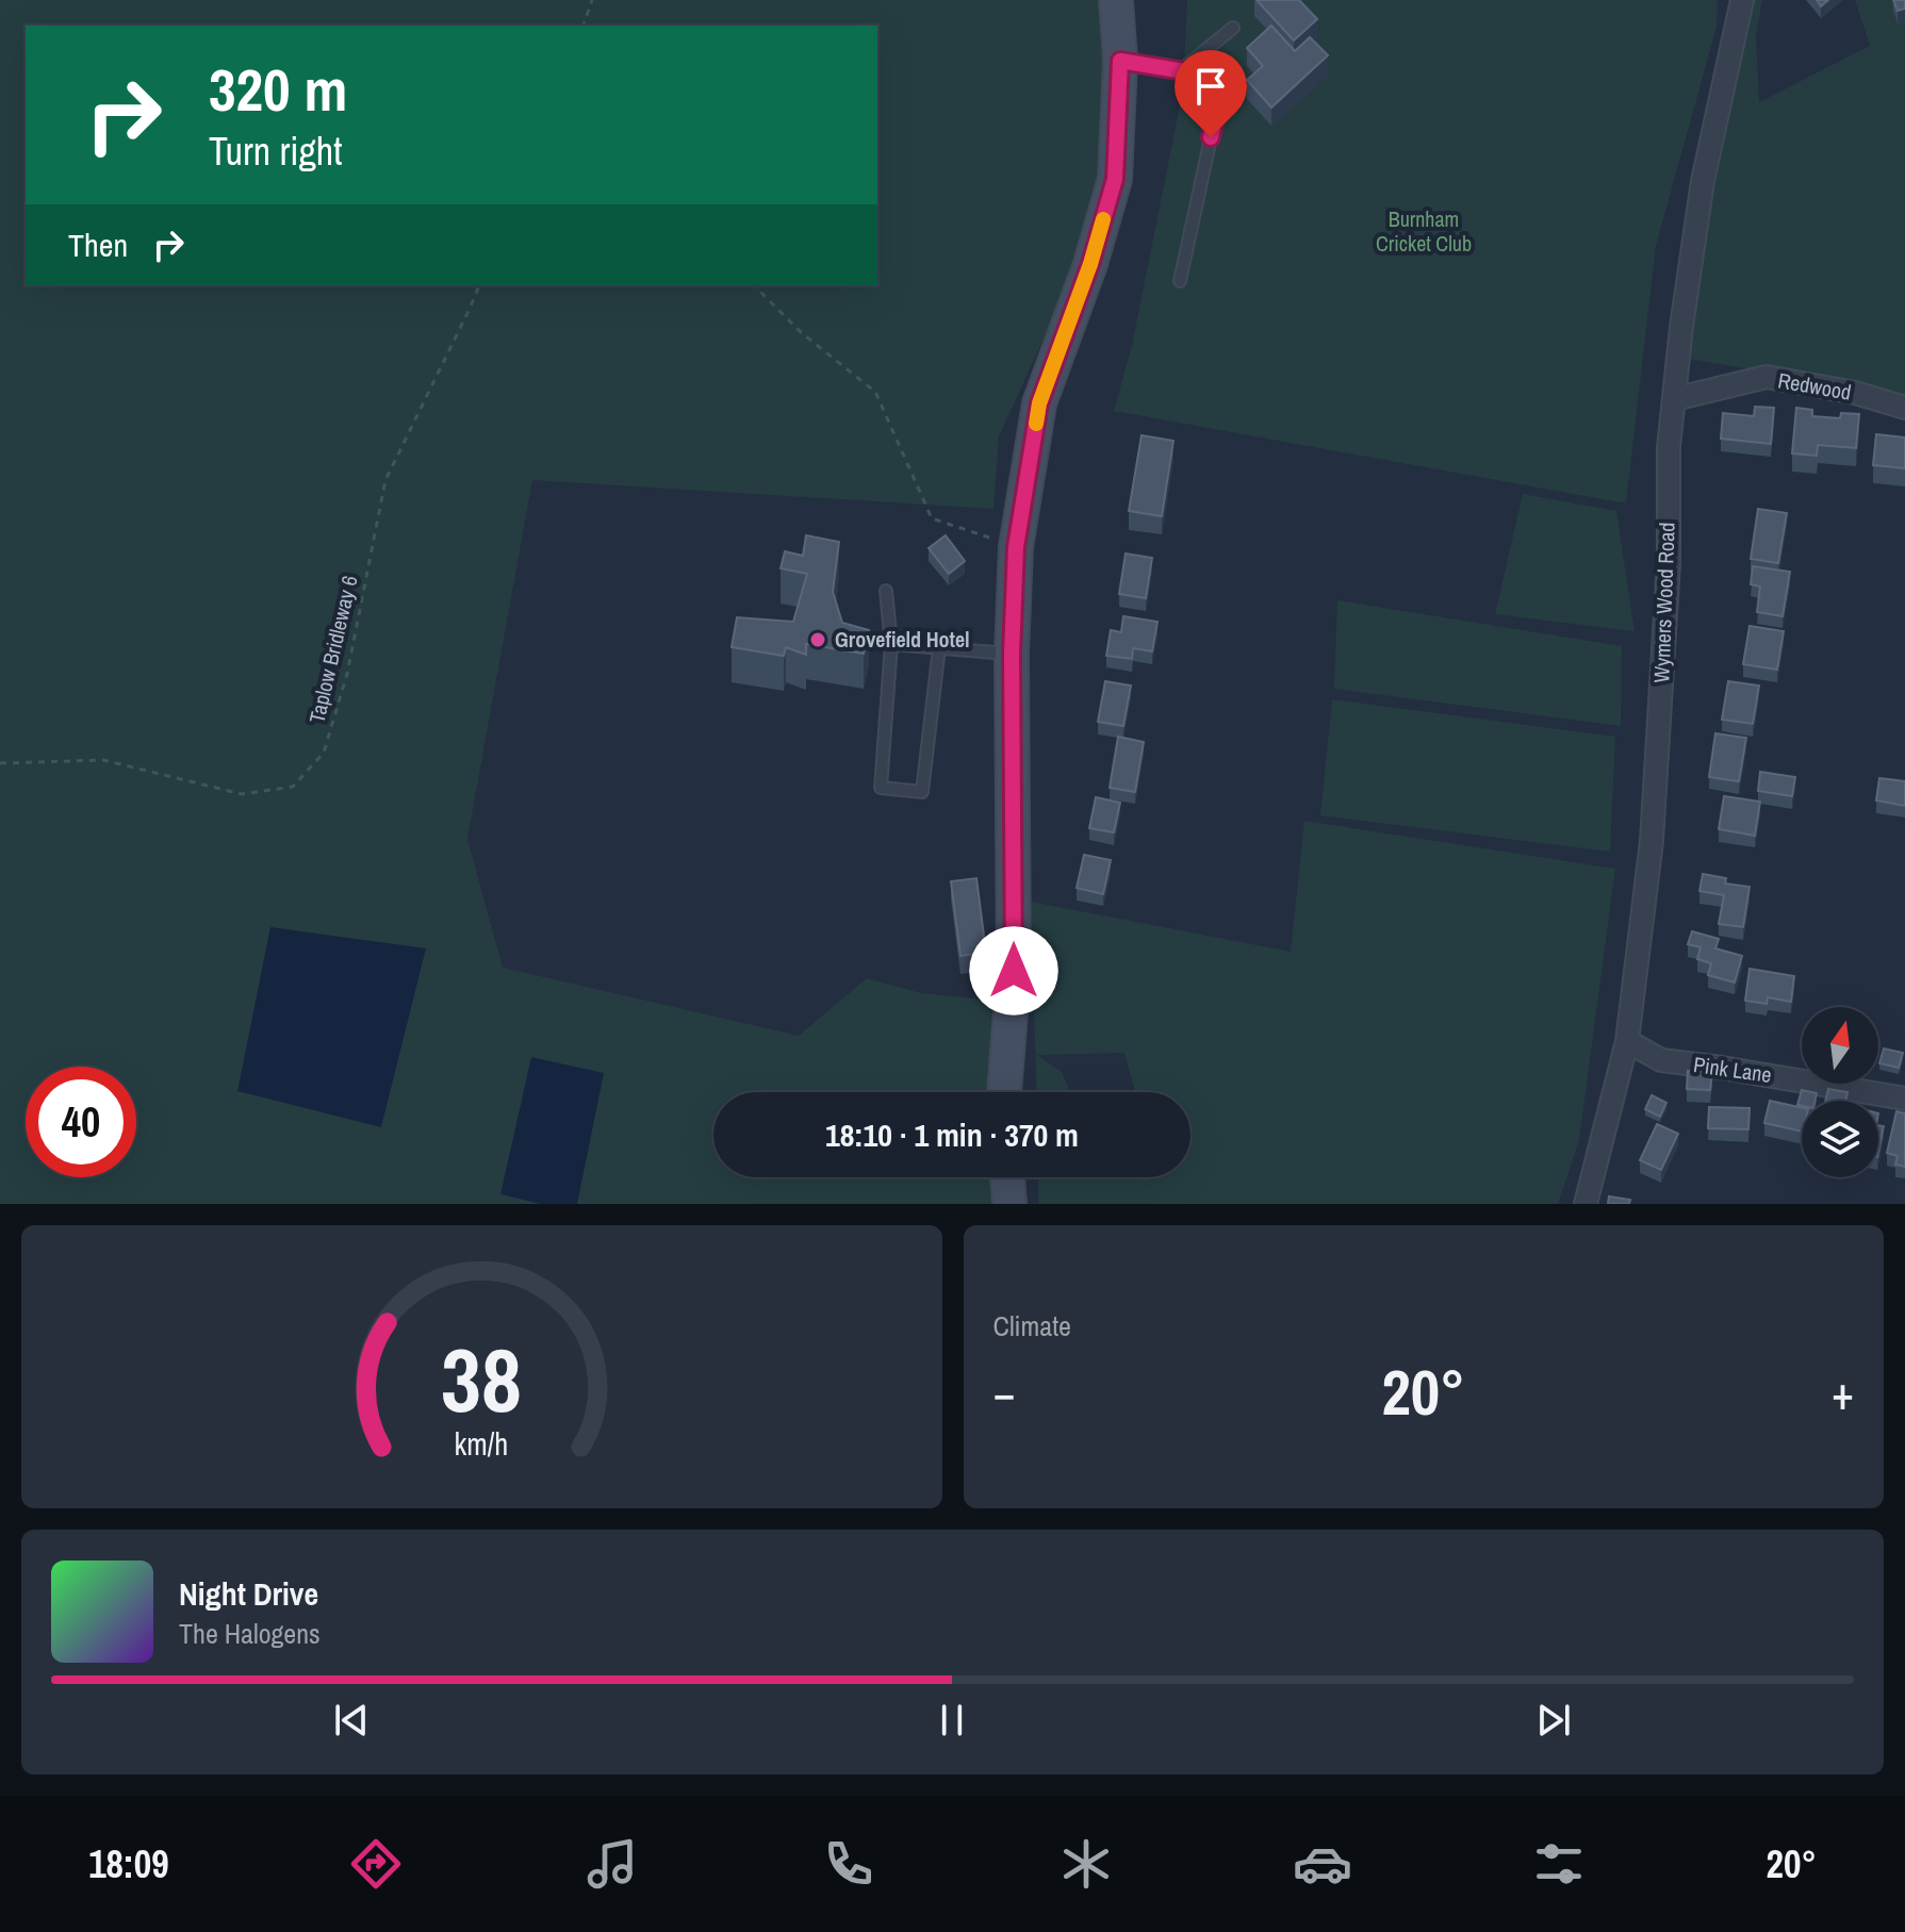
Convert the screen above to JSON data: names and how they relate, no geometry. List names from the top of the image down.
{
  "streets": {
    "street": ["Redwood", "Wymers Wood Road", "Pink Lane"],
    "path": ["Taplow Bridleway 6"]
  },
  "crossings": [
    ["Redwood", "Wymers Wood Road"],
    ["Wymers Wood Road", "Pink Lane"]
  ],
  "parks": ["Burnham Cricket Club"],
  "places": ["Grovefield Hotel"],
  "north": "top",
  "page": {
    "turn": ["320 m", "Turn right"],
    "then": "Then",
    "limit": "40",
    "trip": "18:10 · 1 min · 370 m",
    "tile": "Climate",
    "heat": ["−", "20°", "+"],
    "song": ["Night Drive", "The Halogens"],
    "tabs": ["18:09", "20°"],
    "gauge": ["38", "km/h"]
  }
}
